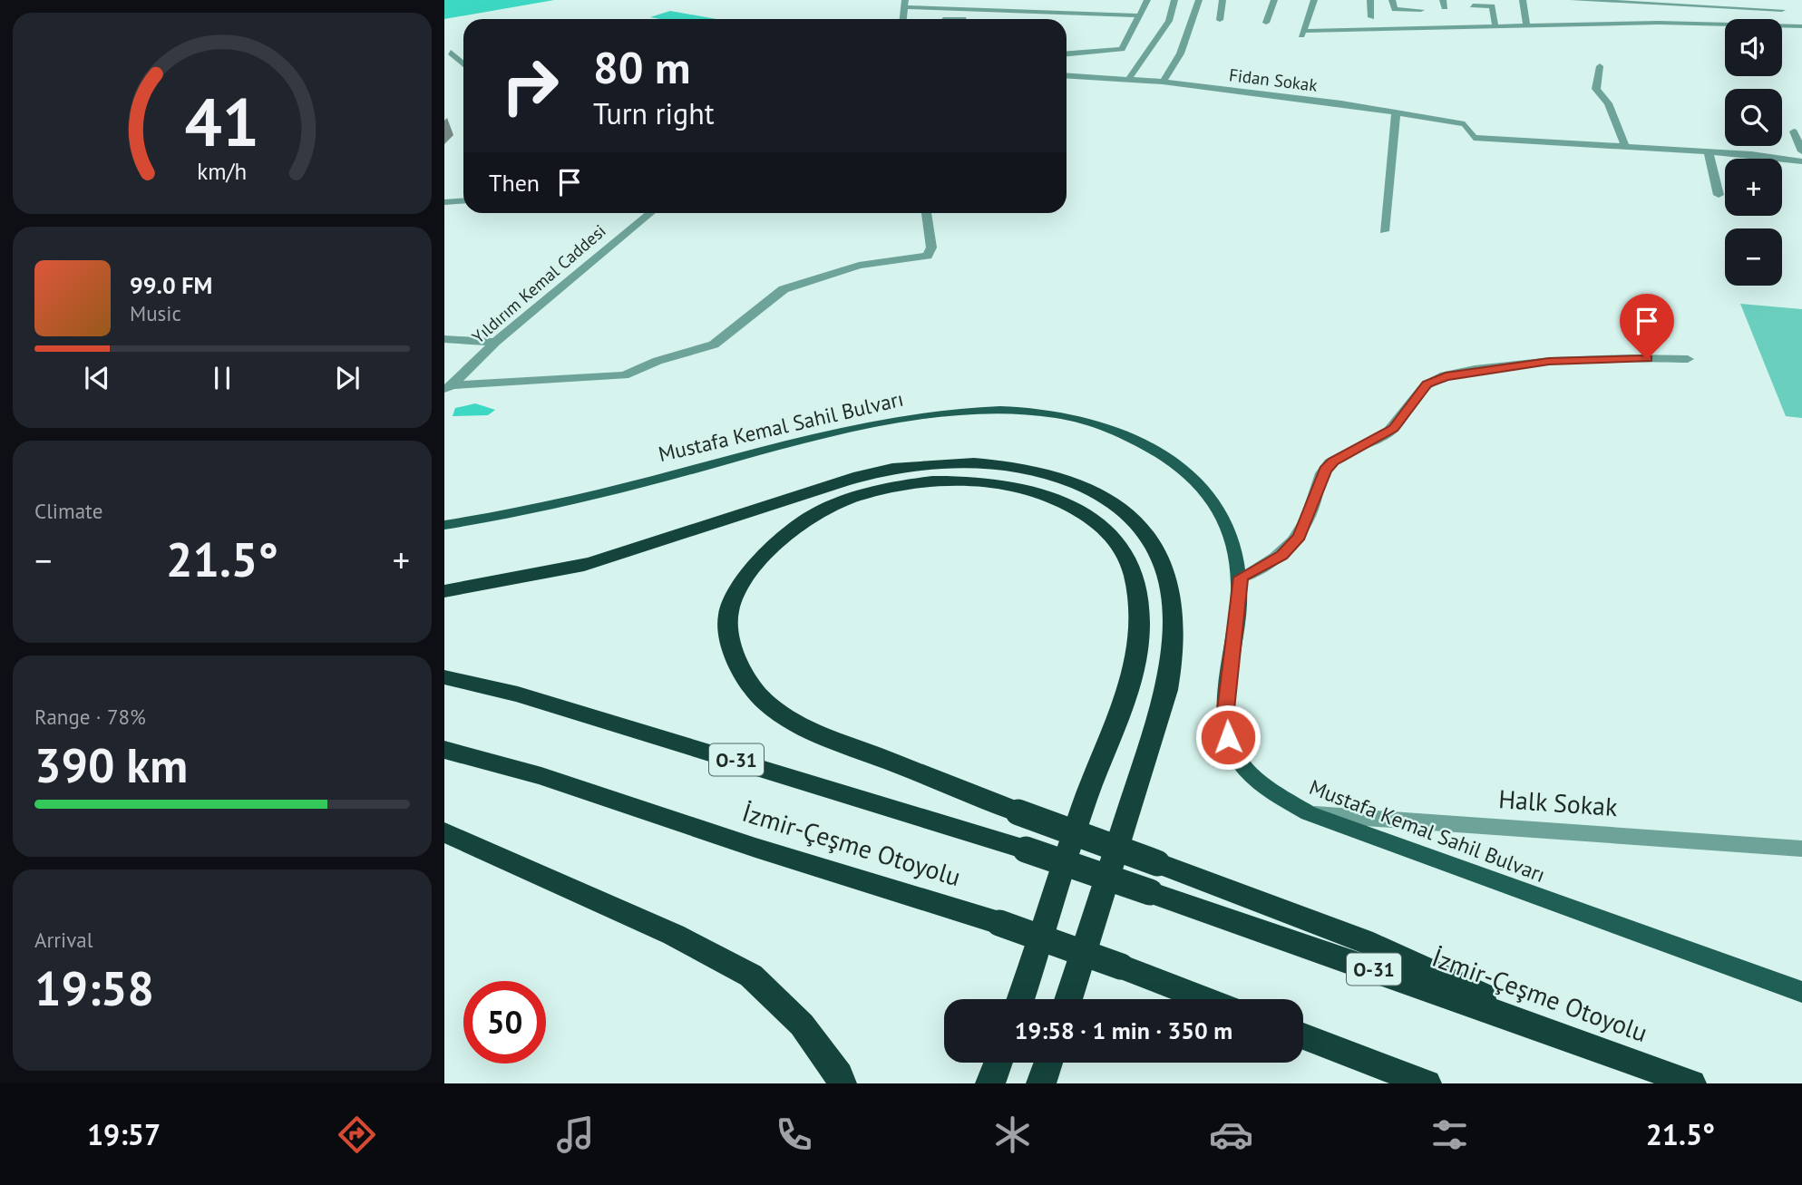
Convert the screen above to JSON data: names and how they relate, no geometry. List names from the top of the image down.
{
  "streets": {
    "highway": ["O-31", "İzmir-Çeşme Otoyolu"],
    "main road": ["Mustafa Kemal Sahil Bulvarı"],
    "street": ["Fidan Sokak", "Yıldırım Kemal Caddesi", "Halk Sokak"]
  },
  "crossings": [
    ["Mustafa Kemal Sahil Bulvarı", "Halk Sokak"]
  ],
  "page": {
    "map_buttons": ["+", "−"],
    "turn": ["80 m", "Turn right"],
    "then": "Then",
    "song": ["99.0 FM", "Music"],
    "tile": [
      "Climate",
      ["Range · 78%", "390 km"],
      ["Arrival", "19:58"]
    ],
    "heat": ["−", "21.5°", "+"],
    "limit": "50",
    "trip": "19:58 · 1 min · 350 m",
    "tabs": ["19:57", "21.5°"],
    "gauge": ["41", "km/h"]
  }
}
